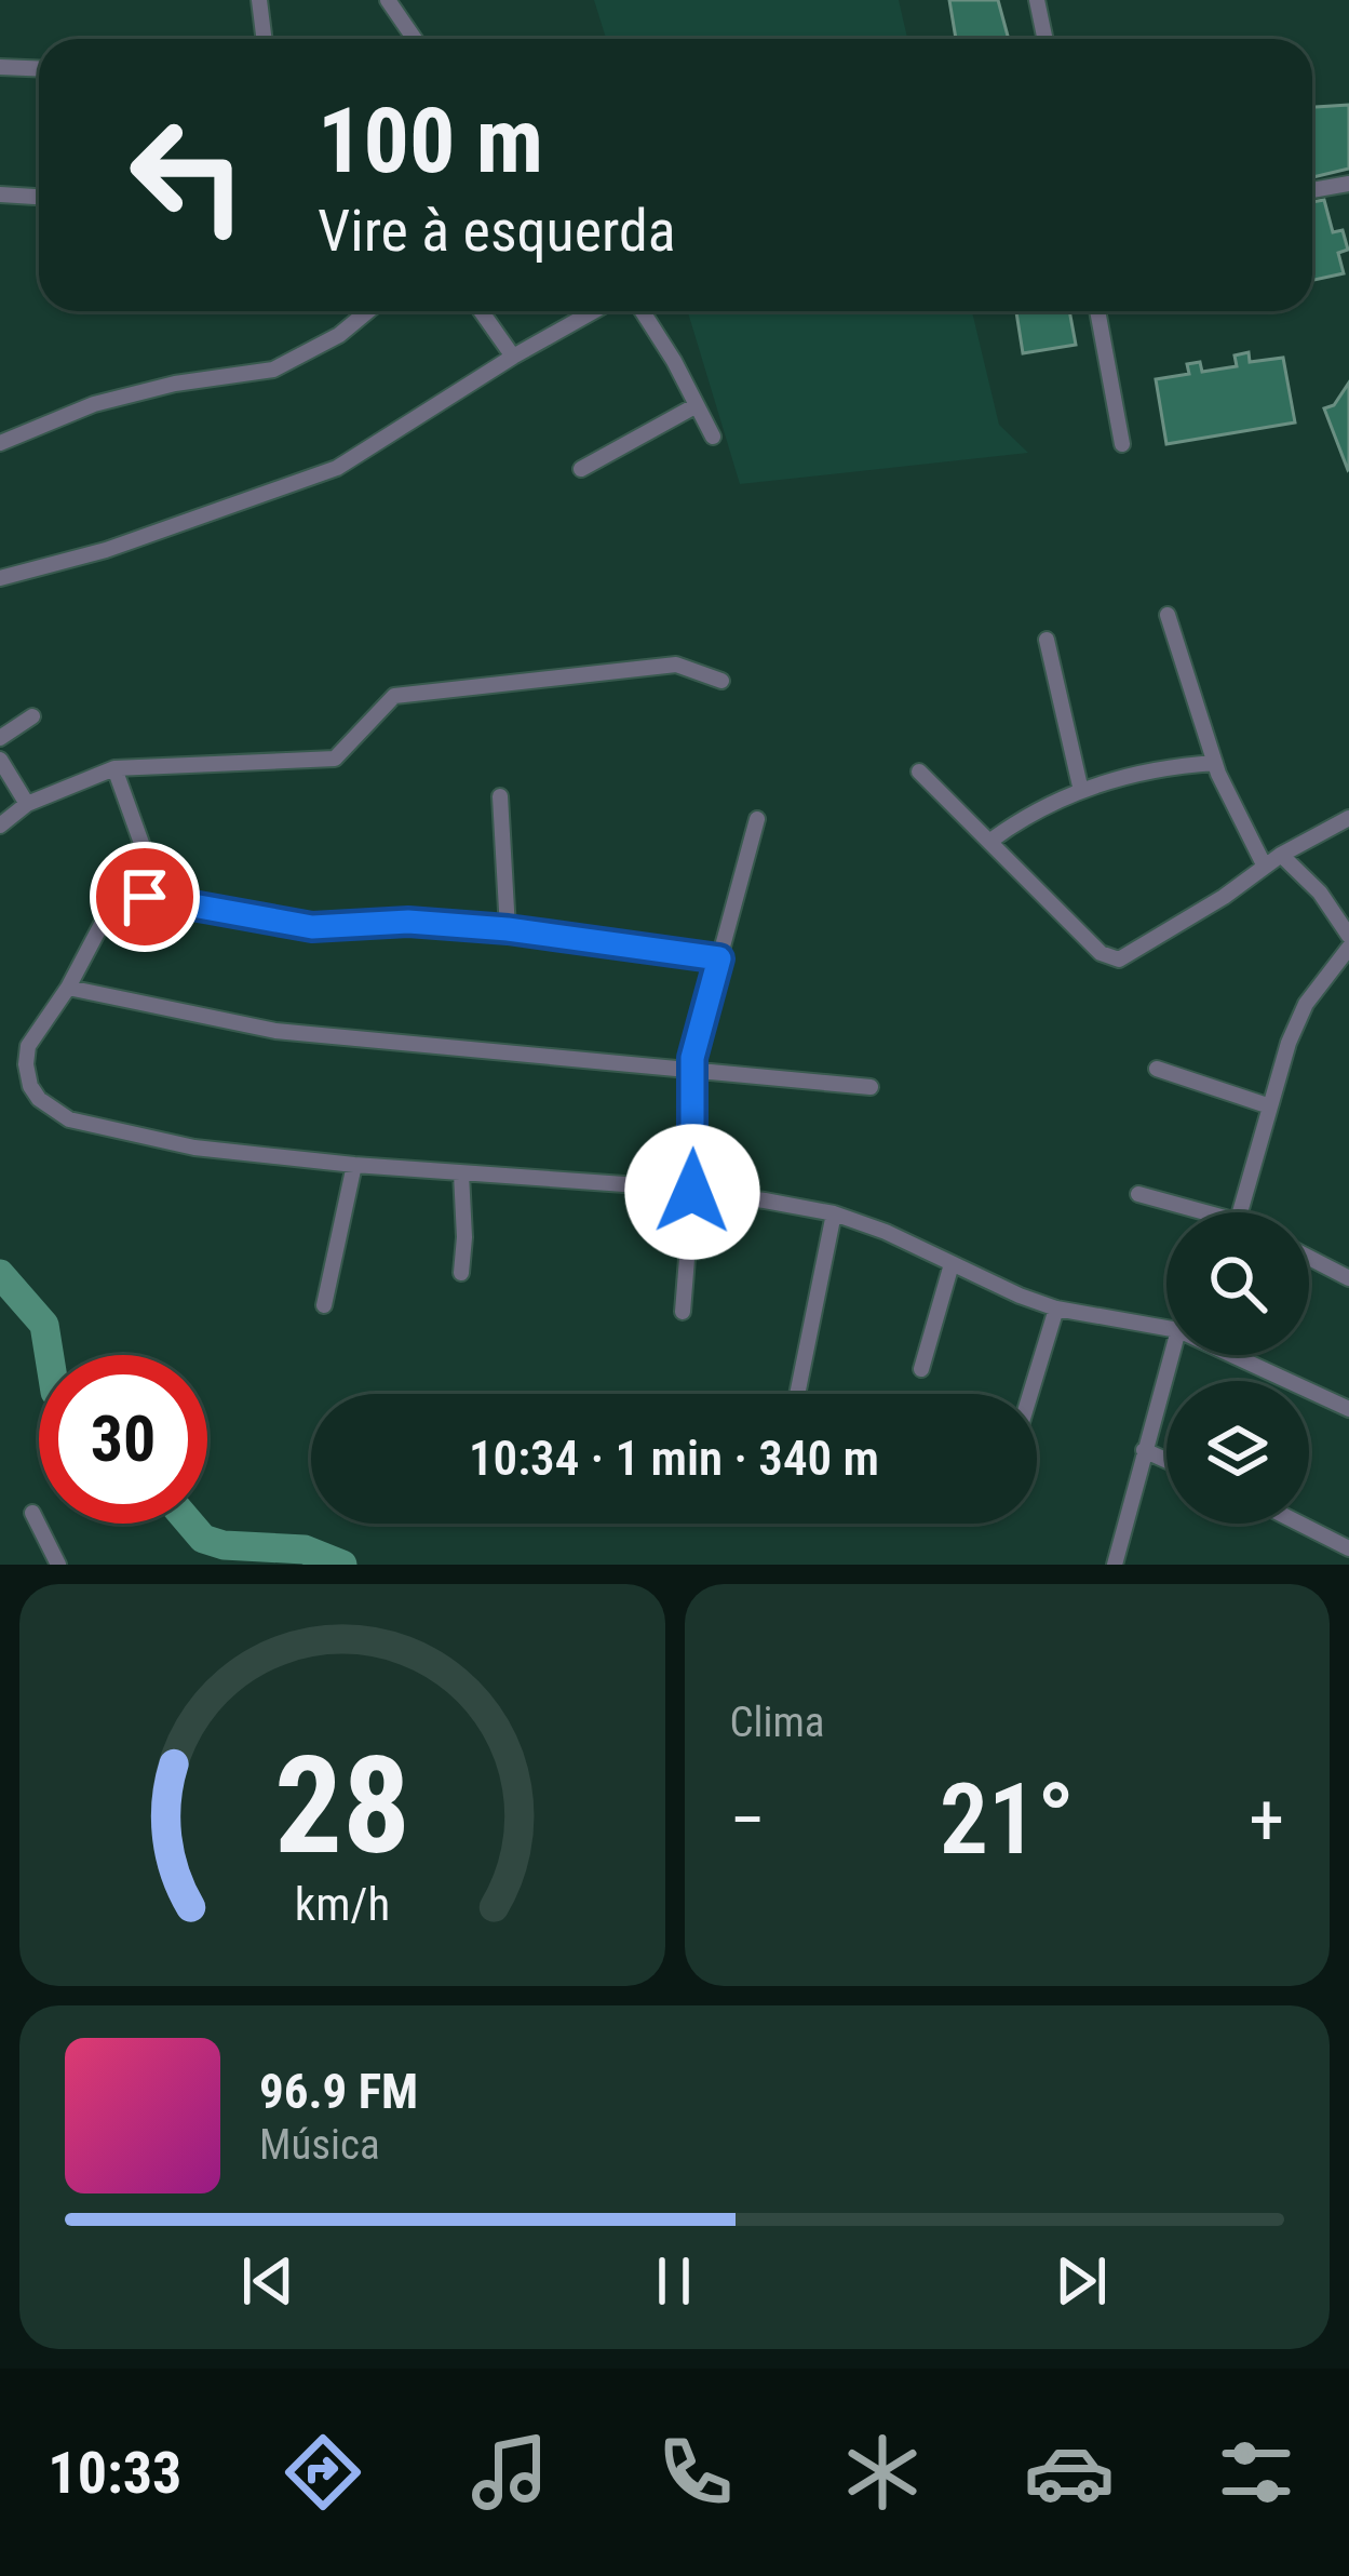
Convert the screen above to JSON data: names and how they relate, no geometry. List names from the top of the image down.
{
  "page": {
    "turn": ["100 m", "Vire à esquerda"],
    "limit": "30",
    "trip": "10:34 · 1 min · 340 m",
    "tile": "Clima",
    "heat": ["−", "21°", "+"],
    "song": ["96.9 FM", "Música"],
    "tabs": "10:33",
    "gauge": ["28", "km/h"]
  }
}
